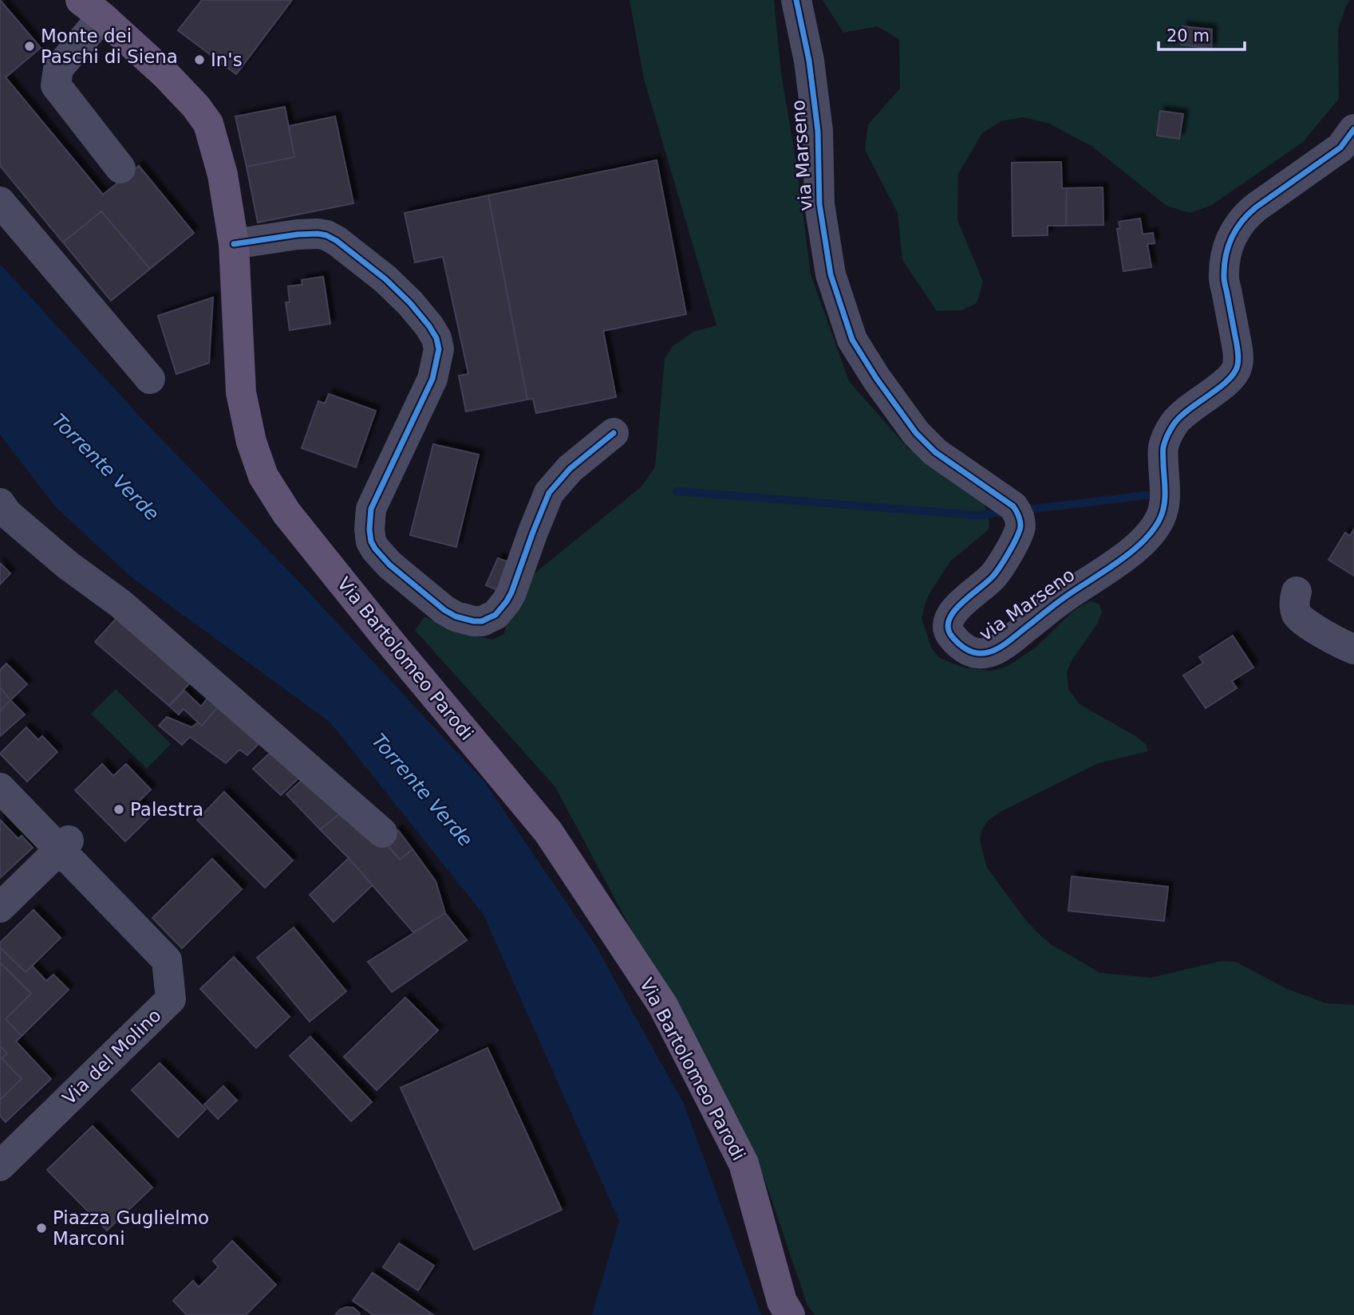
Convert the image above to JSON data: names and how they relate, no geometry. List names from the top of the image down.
{
  "streets": {
    "main road": ["Via Bartolomeo Parodi"],
    "street": ["via Marseno", "Via del Molino"]
  },
  "water": ["Torrente Verde"],
  "places": [
    "Monte dei Paschi di Siena",
    "In's",
    "Palestra",
    "Piazza Guglielmo Marconi"
  ],
  "scale_bar": "20 m"
}
